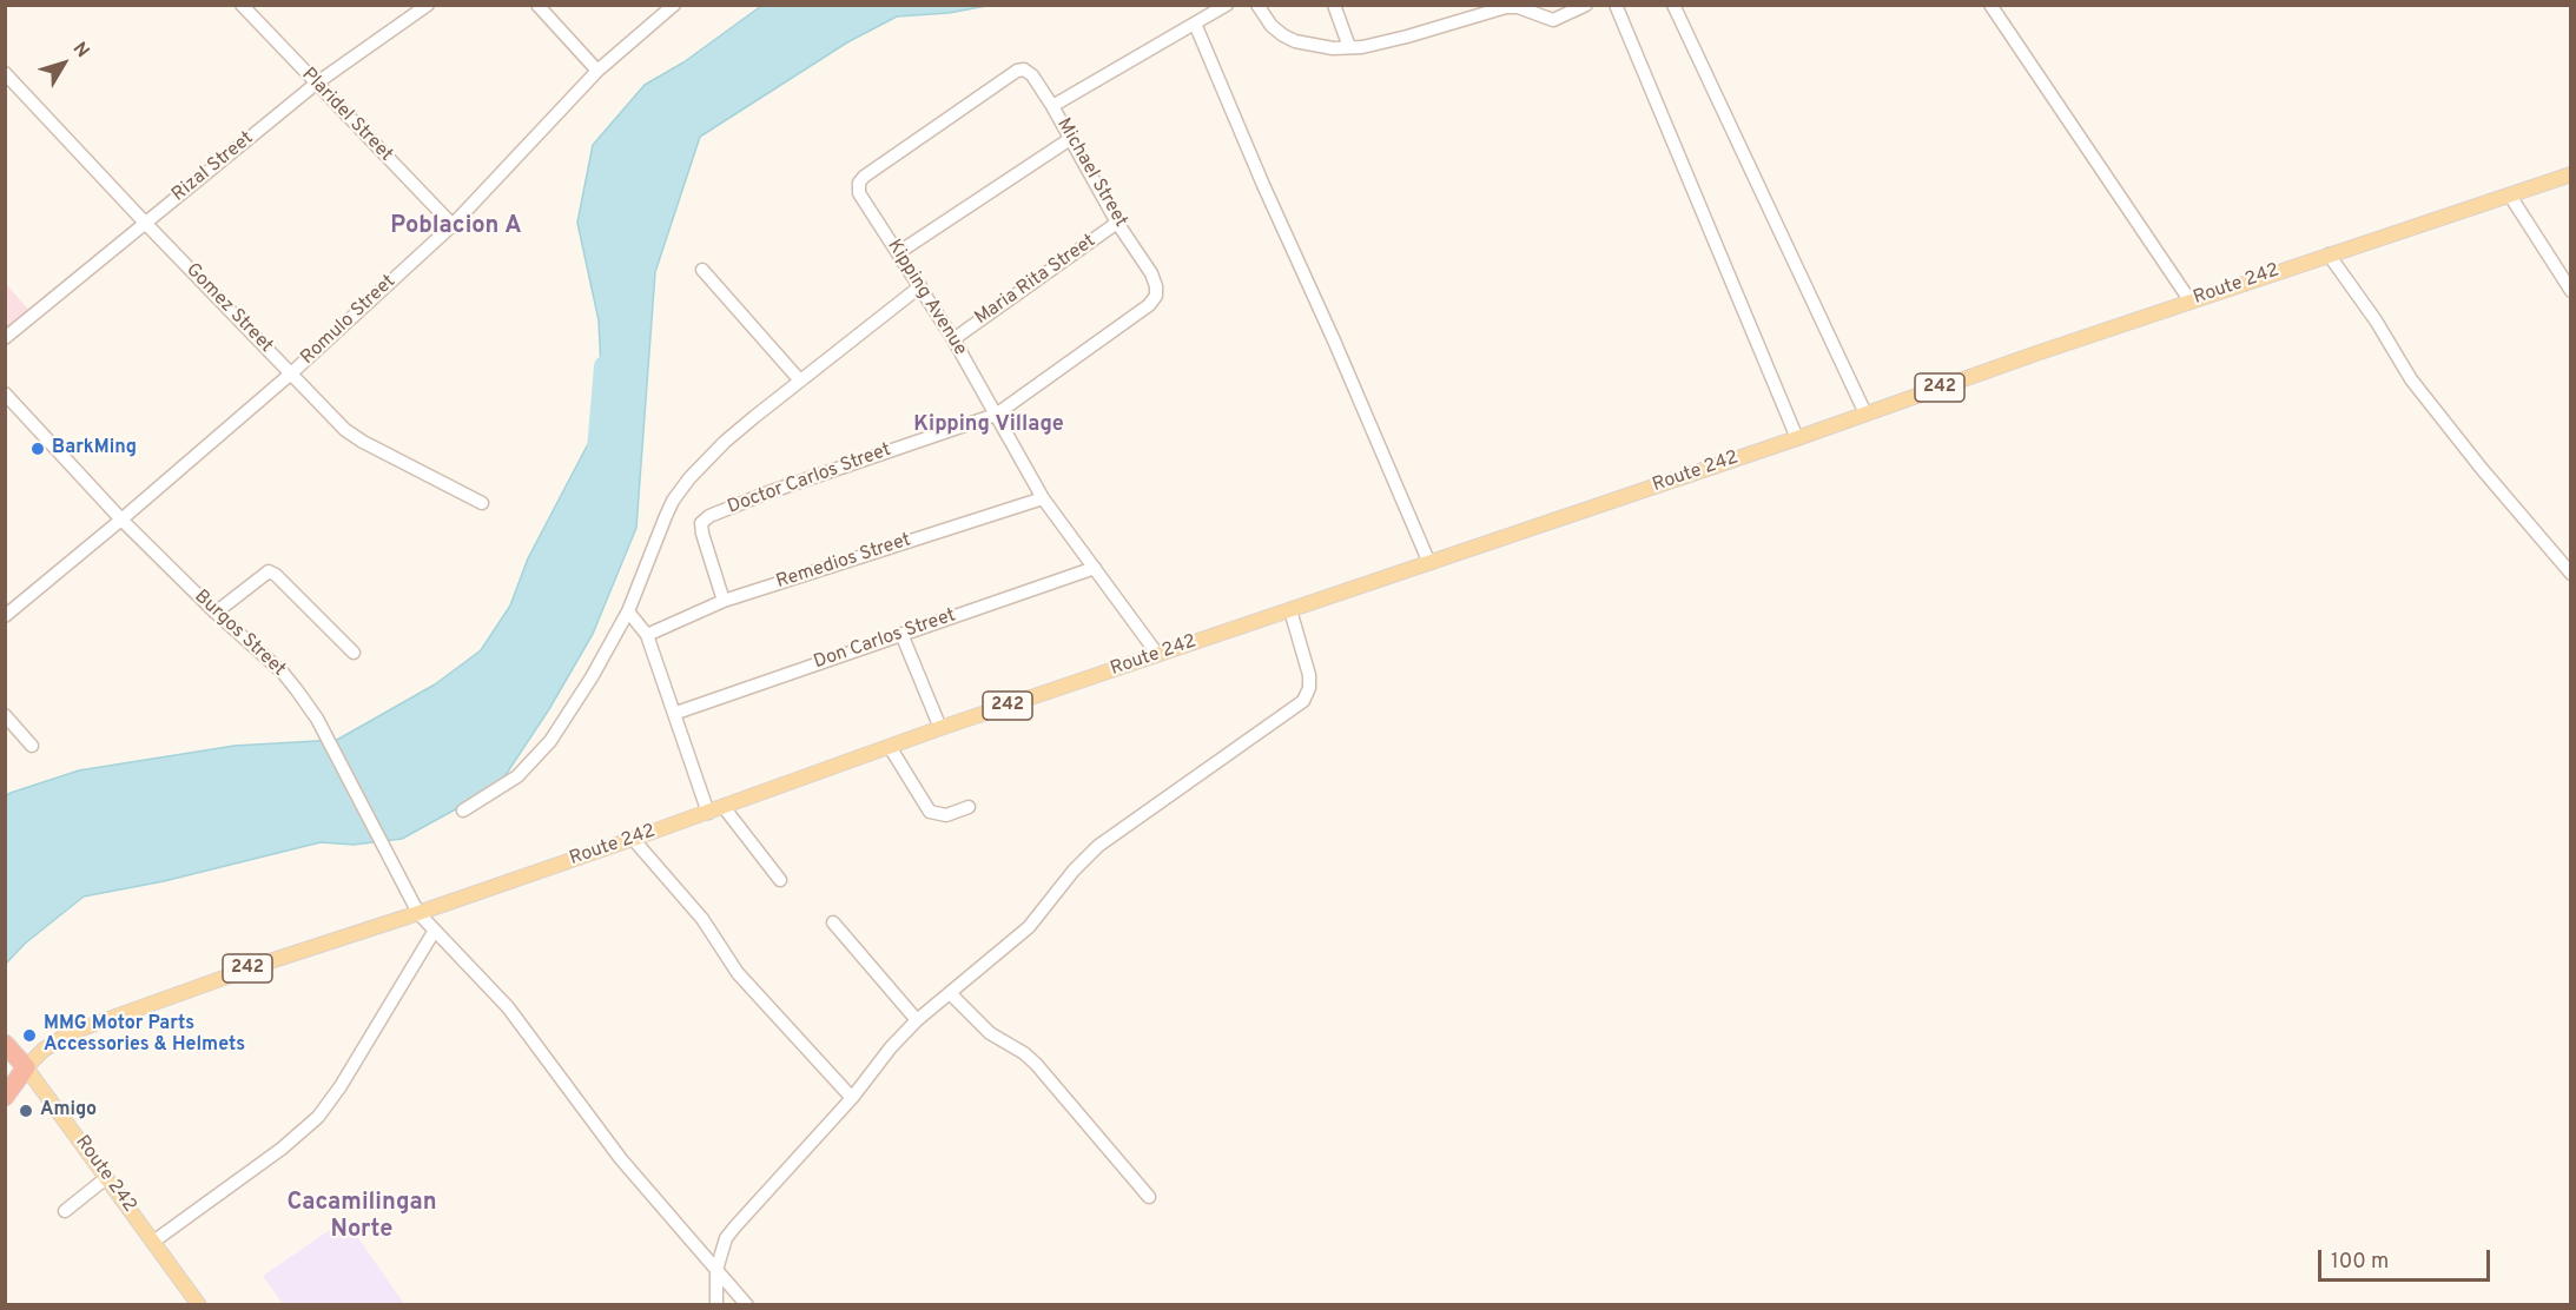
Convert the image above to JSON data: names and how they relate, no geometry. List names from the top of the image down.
{
  "streets": {
    "main road": ["Route 242", "242"],
    "street": [
      "Plaridel Street",
      "Rizal Street",
      "Michael Street",
      "Maria Rita Street",
      "Kipping Avenue",
      "Gomez Street",
      "Romulo Street",
      "Doctor Carlos Street",
      "Remedios Street",
      "Burgos Street",
      "Don Carlos Street"
    ]
  },
  "crossings": [
    ["Plaridel Street", "Rizal Street"],
    ["Plaridel Street", "Romulo Street"],
    ["Rizal Street", "Gomez Street"],
    ["Michael Street", "Maria Rita Street"],
    ["Michael Street", "Kipping Avenue"],
    ["Michael Street", "Doctor Carlos Street"],
    ["Maria Rita Street", "Kipping Avenue"],
    ["Route 242", "Burgos Street"],
    ["Kipping Avenue", "Doctor Carlos Street"],
    ["Kipping Avenue", "Remedios Street"],
    ["Kipping Avenue", "Don Carlos Street"],
    ["Gomez Street", "Romulo Street"],
    ["Romulo Street", "Burgos Street"],
    ["Doctor Carlos Street", "Remedios Street"]
  ],
  "districts": ["Poblacion A", "Kipping Village", "Cacamilingan Norte"],
  "places": ["BarkMing", "MMG Motor Parts Accessories & Helmets", "Amigo"],
  "scale_bar": "100 m",
  "north": "top right"
}
